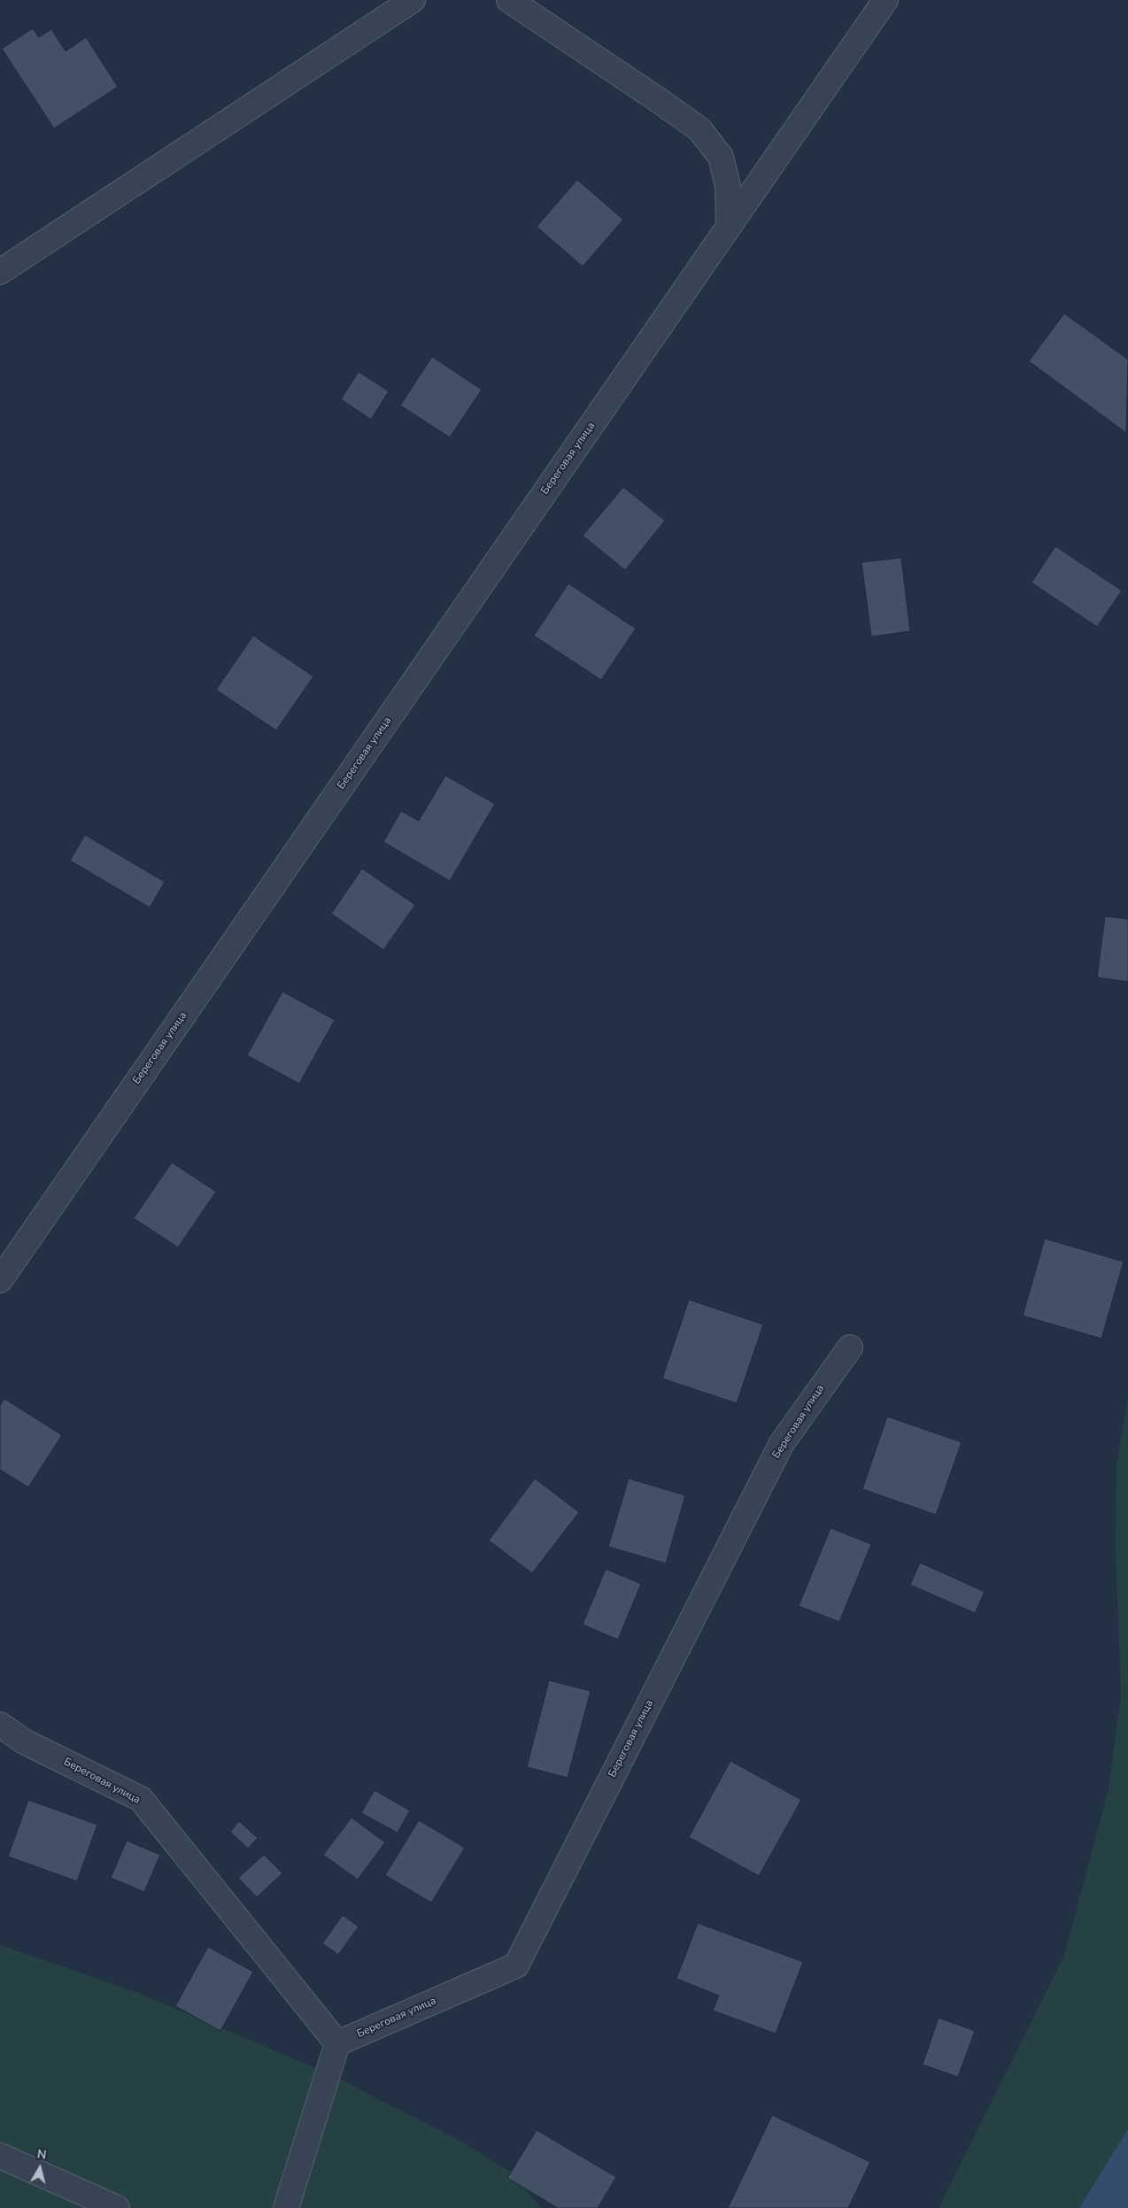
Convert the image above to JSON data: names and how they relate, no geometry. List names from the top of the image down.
{
  "streets": {
    "street": ["Береговая улица"]
  },
  "north": "top"
}
